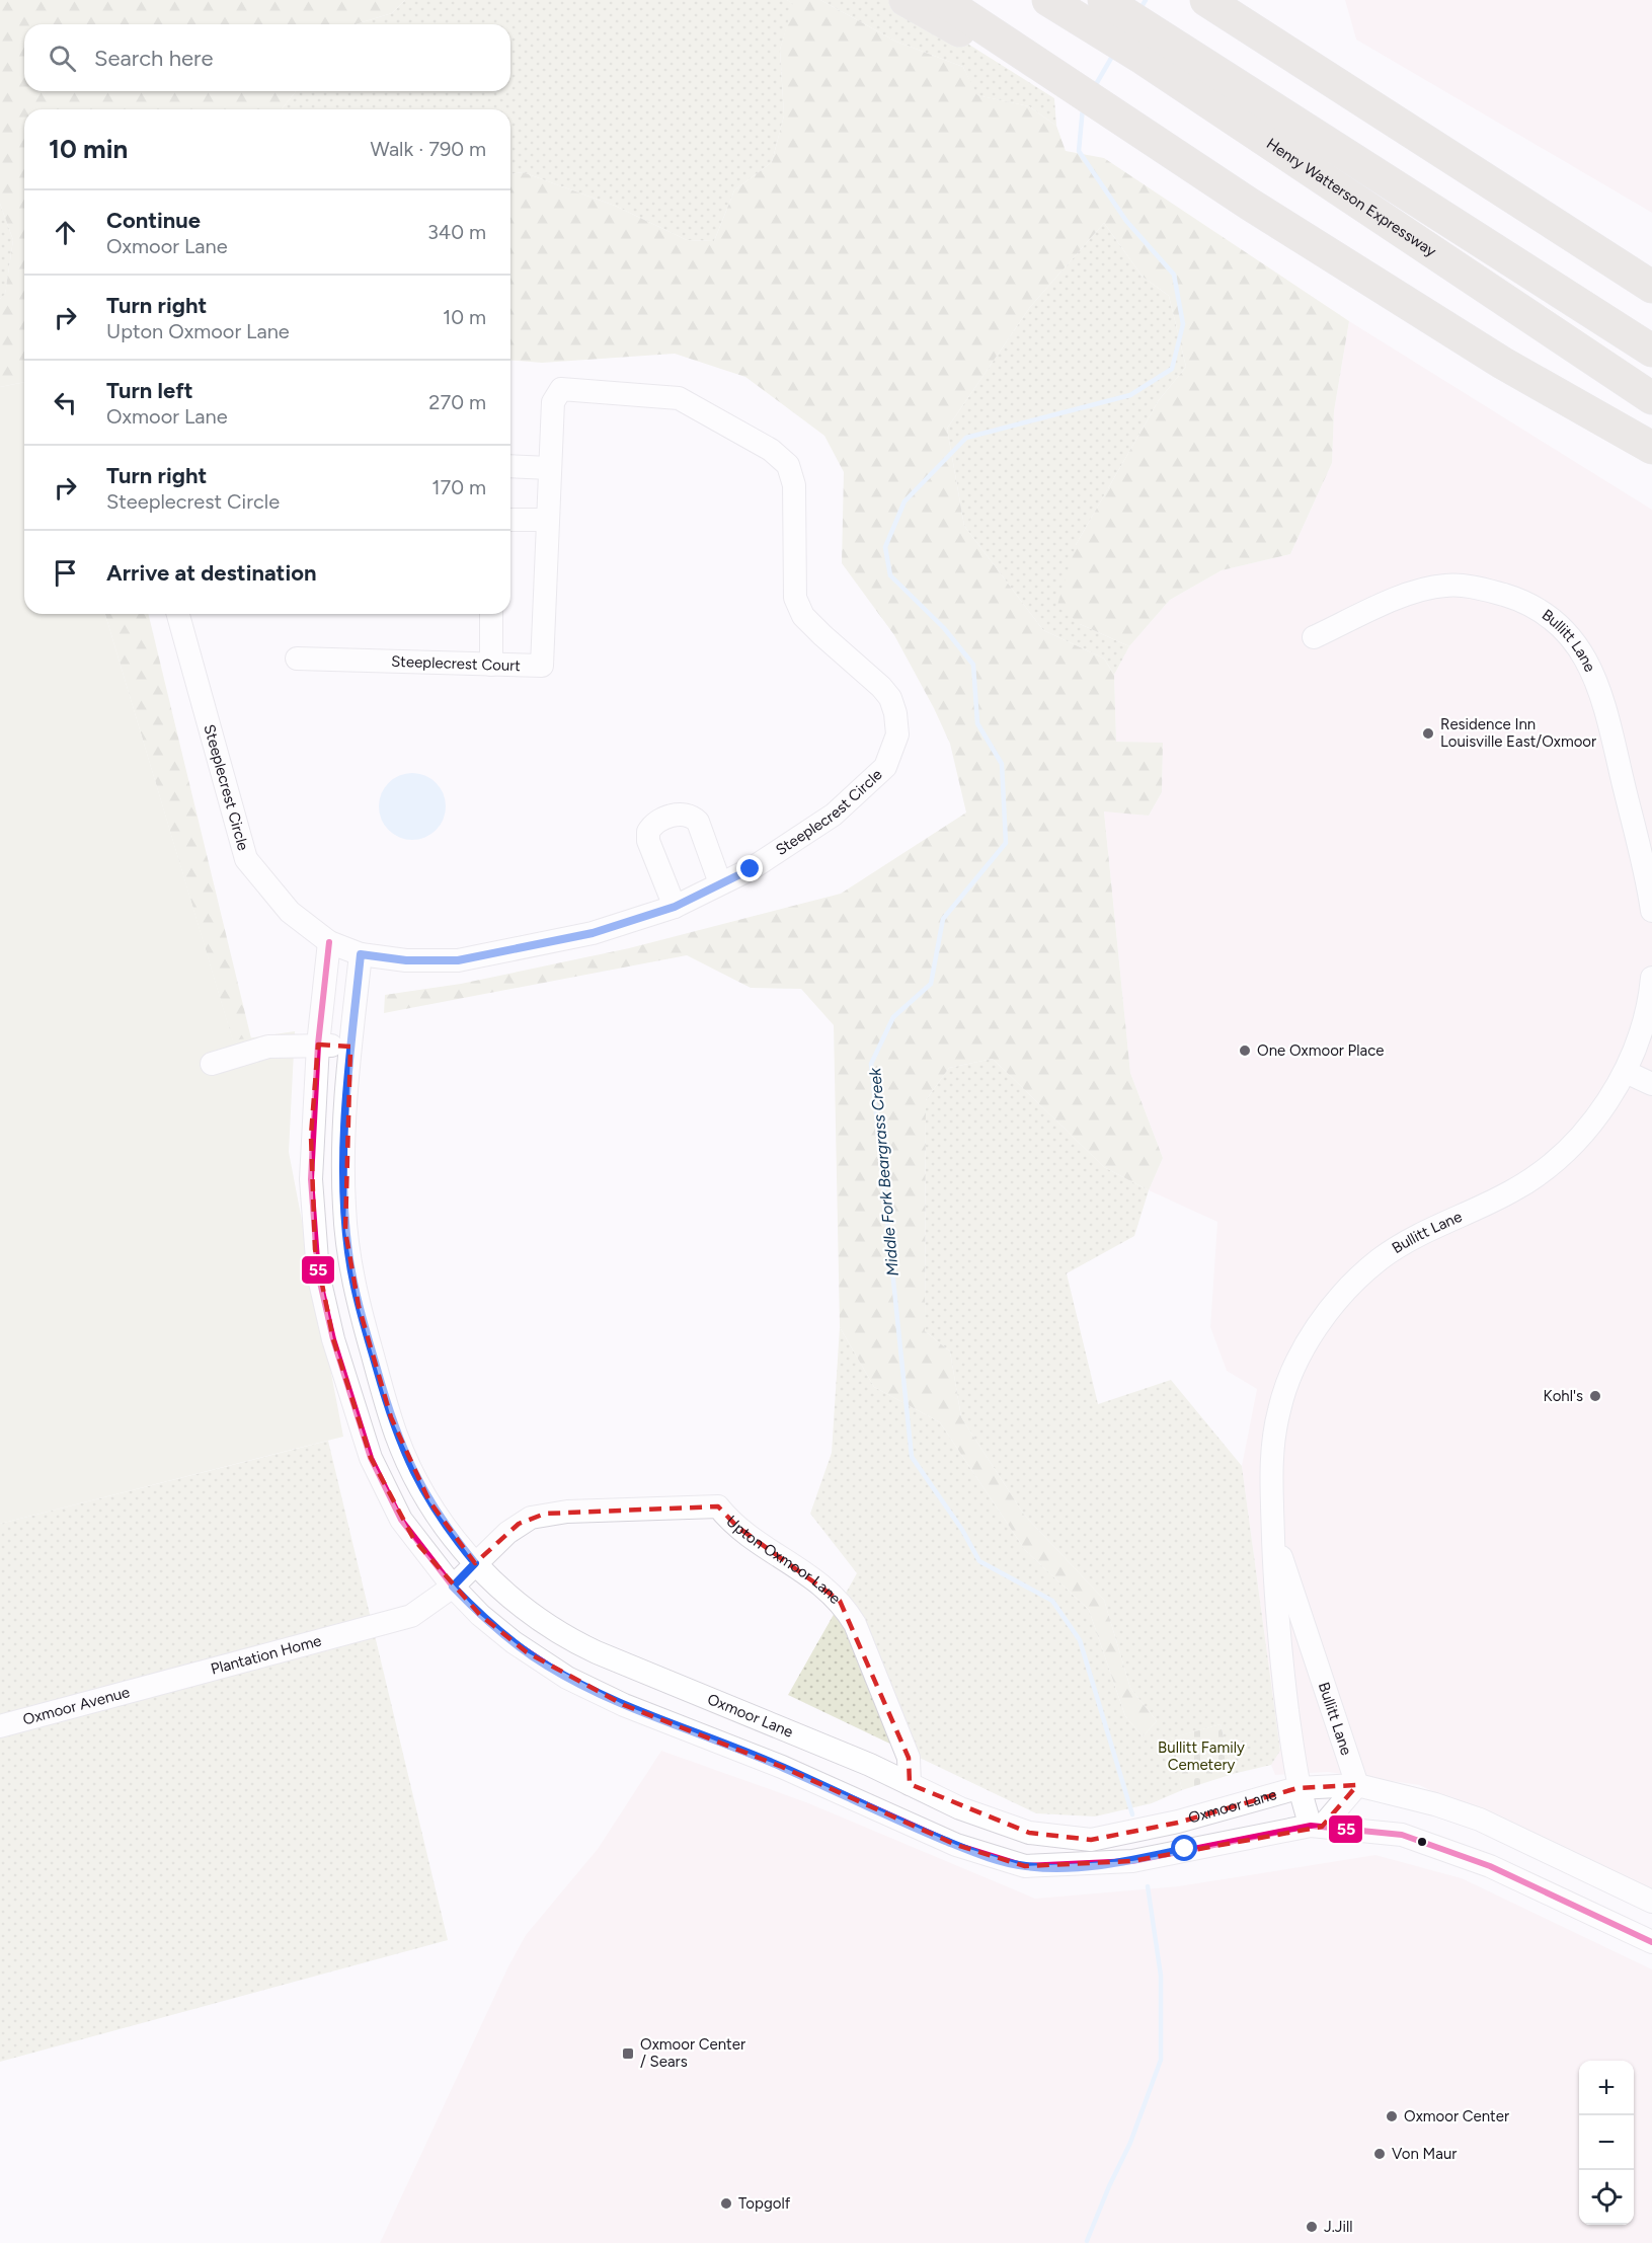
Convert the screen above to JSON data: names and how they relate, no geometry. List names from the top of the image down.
{
  "streets": {
    "highway": ["Henry Watterson Expressway"],
    "street": [
      "Bullitt Lane",
      "Steeplecrest Court",
      "Steeplecrest Circle",
      "Upton Oxmoor Lane",
      "Plantation Home",
      "Oxmoor Avenue",
      "Oxmoor Lane"
    ]
  },
  "crossings": [
    ["Bullitt Lane", "Oxmoor Lane"],
    ["Steeplecrest Court", "Steeplecrest Circle"],
    ["Steeplecrest Circle", "Oxmoor Lane"],
    ["Upton Oxmoor Lane", "Plantation Home"],
    ["Upton Oxmoor Lane", "Oxmoor Lane"],
    ["Plantation Home", "Oxmoor Avenue"],
    ["Plantation Home", "Oxmoor Lane"]
  ],
  "water": ["Middle Fork Beargrass Creek"],
  "parks": ["Bullitt Family Cemetery"],
  "places": {
    "other": [
      "Residence Inn Louisville East/Oxmoor",
      "One Oxmoor Place",
      "Kohl's",
      "Oxmoor Center",
      "Von Maur",
      "Topgolf",
      "J.Jill"
    ],
    "transit": ["Oxmoor Center / Sears"]
  },
  "lines": ["transit line 55"],
  "page": {
    "search": "Search here",
    "heading": ["10 min", "Walk · 790 m"],
    "list": [
      ["Continue", "Oxmoor Lane", "340 m"],
      ["Turn right", "Upton Oxmoor Lane", "10 m"],
      ["Turn left", "Oxmoor Lane", "270 m"],
      ["Turn right", "Steeplecrest Circle", "170 m"],
      "Arrive at destination"
    ],
    "map_buttons": ["+", "−"]
  }
}
